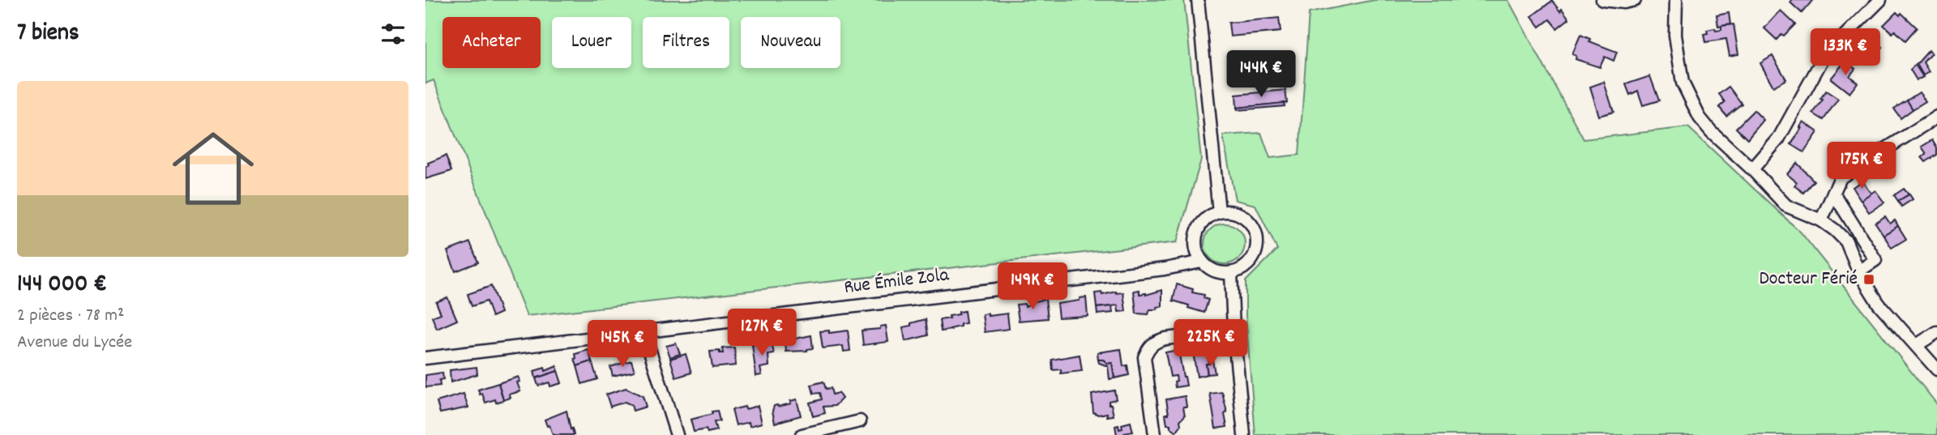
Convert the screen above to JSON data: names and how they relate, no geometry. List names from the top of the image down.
{
  "streets": {
    "street": ["Rue Émile Zola"]
  },
  "places": {
    "transit": ["Docteur Férié"]
  },
  "page": {
    "heading": "7 biens",
    "chip": [
      "Acheter",
      "Louer",
      "Filtres",
      "Nouveau"
    ],
    "price": [
      "133K €",
      "144K €",
      "175K €",
      "149K €",
      "127K €",
      "225K €",
      "145K €"
    ],
    "list": [
      {
        "name": "144 000 €",
        "note": "2 pièces · 78 m² · Avenue du Lycée"
      }
    ]
  }
}
